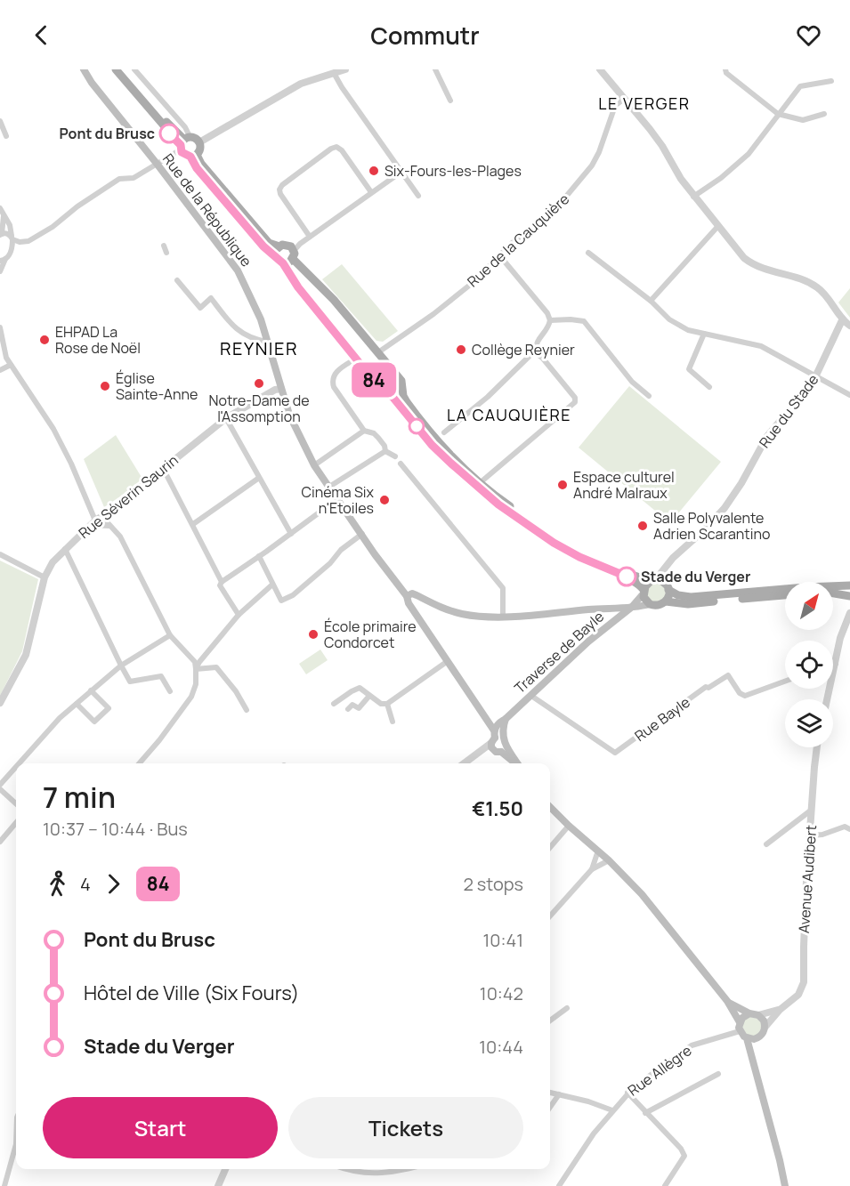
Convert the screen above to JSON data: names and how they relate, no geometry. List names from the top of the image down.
{
  "streets": {
    "main road": ["Rue de la République", "Traverse de Bayle"],
    "street": [
      "Rue de la Cauquière",
      "Rue du Stade",
      "Rue Séverin Saurin",
      "Rue Bayle",
      "Avenue Audibert",
      "Rue Allègre"
    ]
  },
  "crossings": [
    ["Rue de la République", "Rue Séverin Saurin"],
    ["Rue de la République", "Traverse de Bayle"],
    ["Rue du Stade", "Traverse de Bayle"],
    ["Traverse de Bayle", "Rue Bayle"],
    ["Avenue Audibert", "Rue Allègre"]
  ],
  "districts": ["LE VERGER", "REYNIER", "LA CAUQUIÈRE"],
  "places": [
    "Pont du Brusc",
    "Six-Fours-les-Plages",
    "EHPAD La Rose de Noël",
    "Collège Reynier",
    "Notre-Dame de l'Assomption",
    "Église Sainte-Anne",
    "Espace culturel André Malraux",
    "Cinéma Six n'Etoiles",
    "Salle Polyvalente Adrien Scarantino",
    "Stade du Verger",
    "École primaire Condorcet"
  ],
  "lines": ["bus line 84"],
  "north": "top right",
  "page": {
    "header": "Commutr",
    "on_map": "84",
    "heading": ["7 min", "10:37 – 10:44 · Bus", "€1.50"],
    "legs": ["4", "84", "2 stops"],
    "list": [
      {
        "name": "Pont du Brusc",
        "value": "10:41"
      },
      {
        "name": "Hôtel de Ville (Six Fours)",
        "value": "10:42"
      },
      {
        "name": "Stade du Verger",
        "value": "10:44"
      }
    ],
    "buttons": ["Start", "Tickets"]
  }
}
